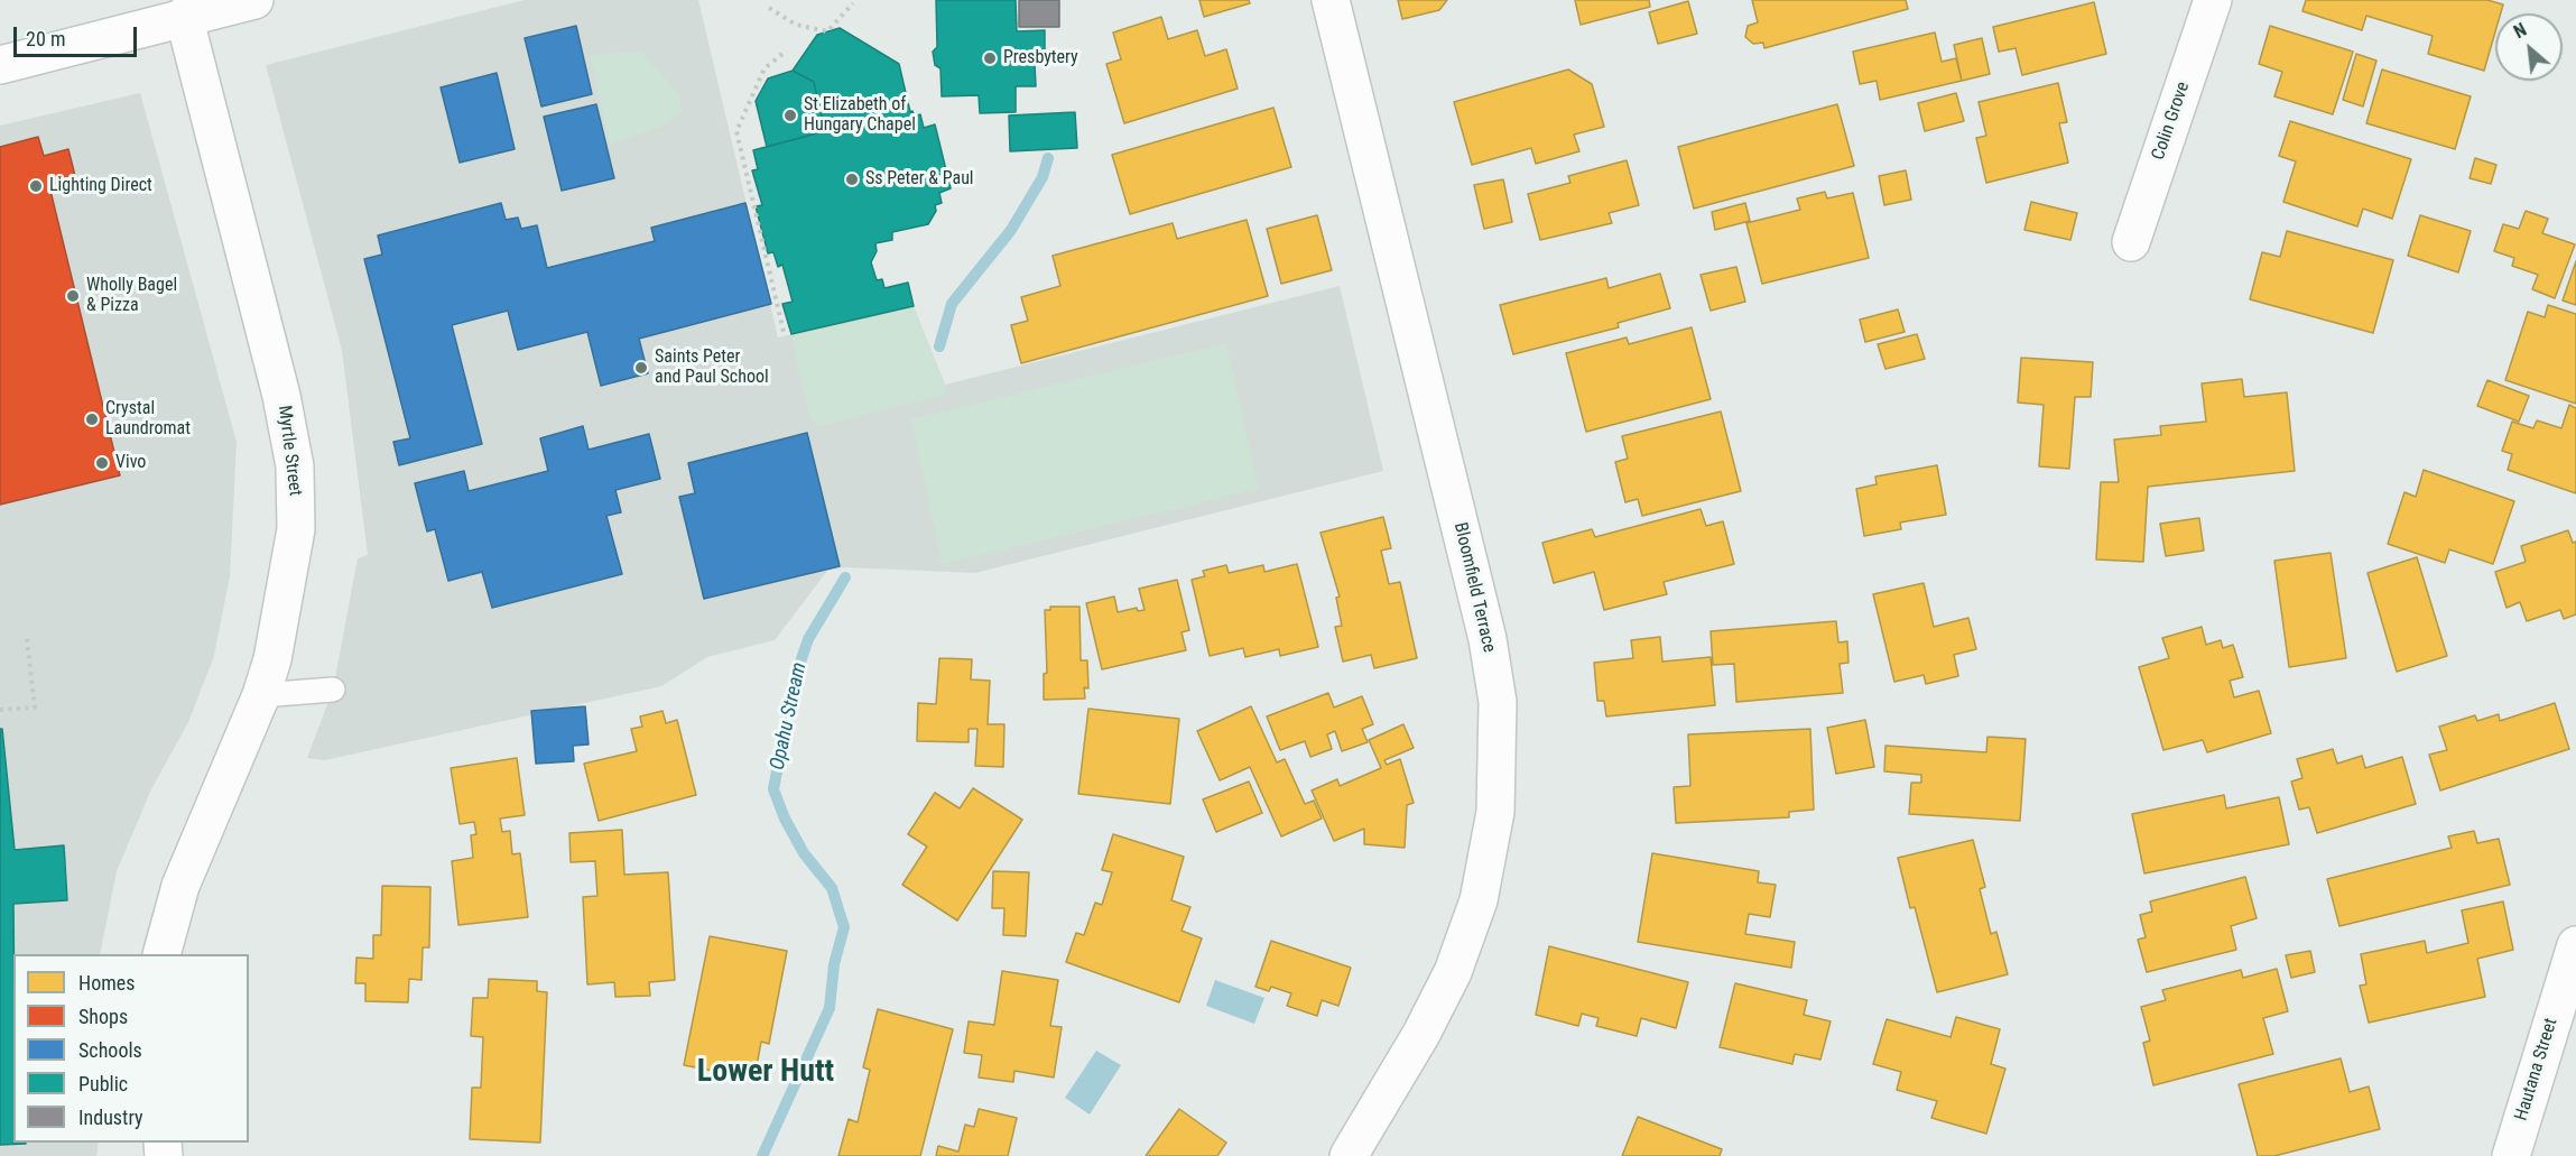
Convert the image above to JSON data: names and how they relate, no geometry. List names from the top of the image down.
{
  "streets": {
    "street": [
      "Colin Grove",
      "Myrtle Street",
      "Bloomfield Terrace",
      "Hautana Street"
    ]
  },
  "districts": ["Lower Hutt"],
  "water": ["Opahu Stream"],
  "places": [
    "Presbytery",
    "St Elizabeth of Hungary Chapel",
    "Ss Peter & Paul",
    "Lighting Direct",
    "Wholly Bagel & Pizza",
    "Saints Peter and Paul School",
    "Crystal Laundromat",
    "Vivo"
  ],
  "legend": [
    "Homes",
    "Shops",
    "Schools",
    "Public",
    "Industry"
  ],
  "scale_bar": "20 m",
  "north": "top left"
}
